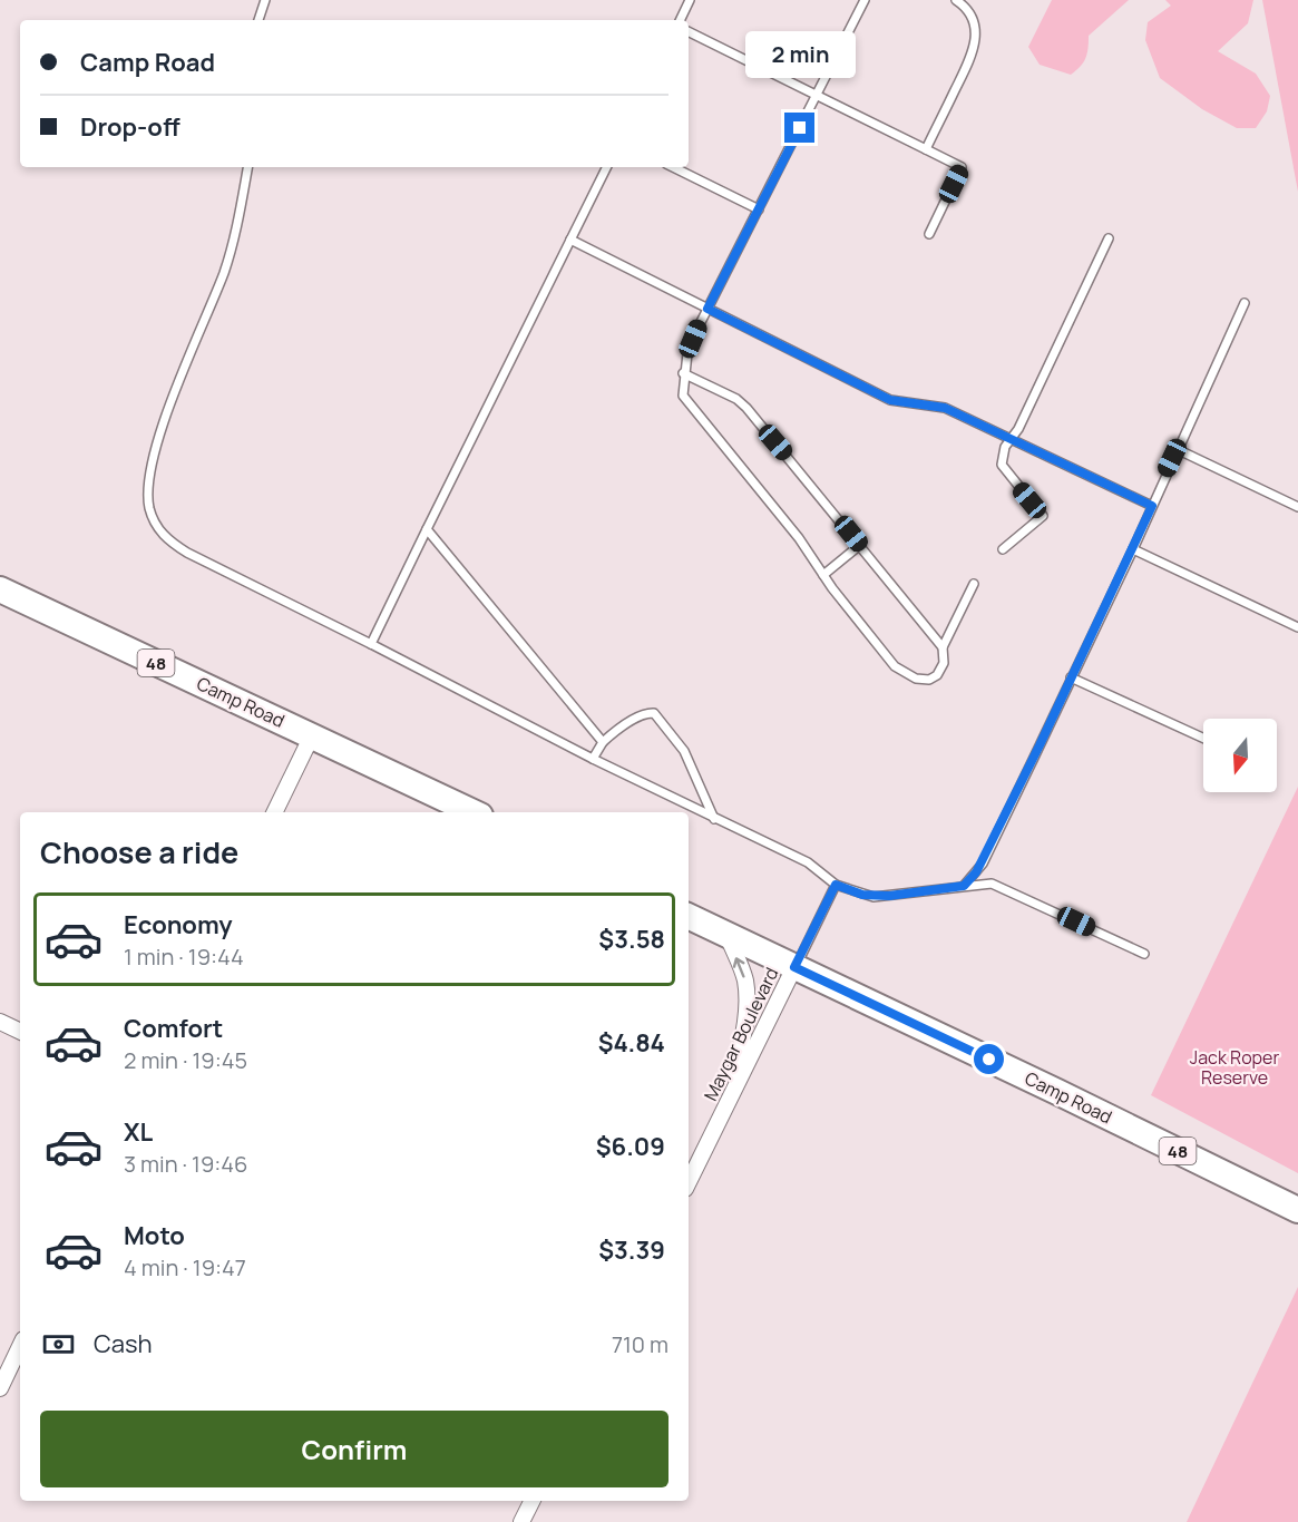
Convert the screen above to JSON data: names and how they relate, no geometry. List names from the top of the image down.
{
  "streets": {
    "main road": ["48", "Camp Road"],
    "street": ["Maygar Boulevard"]
  },
  "crossings": [
    ["Camp Road", "Maygar Boulevard"]
  ],
  "parks": ["Jack Roper Reserve"],
  "north": "bottom",
  "page": {
    "banner": ["Camp Road", "Drop-off"],
    "bubble": "2 min",
    "heading": "Choose a ride",
    "list": [
      {
        "name": "Economy",
        "note": "1 min · 19:44",
        "value": "$3.58"
      },
      {
        "name": "Comfort",
        "note": "2 min · 19:45",
        "value": "$4.84"
      },
      {
        "name": "XL",
        "note": "3 min · 19:46",
        "value": "$6.09"
      },
      {
        "name": "Moto",
        "note": "4 min · 19:47",
        "value": "$3.39"
      }
    ],
    "pay": ["Cash", "710 m"],
    "buttons": "Confirm"
  }
}
